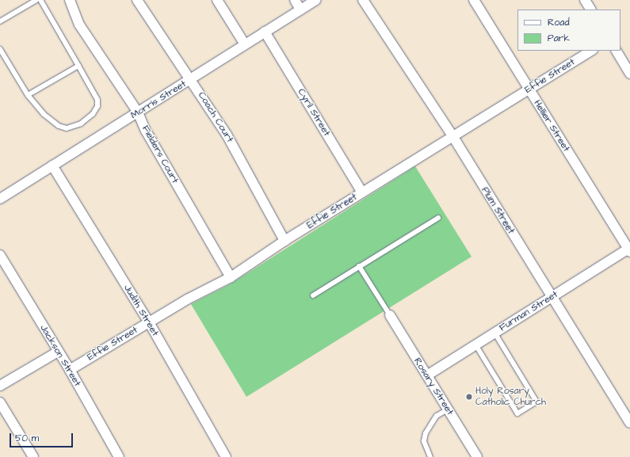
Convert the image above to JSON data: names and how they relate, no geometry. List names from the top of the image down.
{
  "streets": {
    "street": [
      "Effie Street",
      "Morris Street",
      "Cyril Street",
      "Coach Court",
      "Hellier Street",
      "Fielders Court",
      "Plum Street",
      "Judith Street",
      "Furman Street",
      "Jackson Street",
      "Rosary Street"
    ]
  },
  "crossings": [
    ["Effie Street", "Cyril Street"],
    ["Effie Street", "Coach Court"],
    ["Effie Street", "Hellier Street"],
    ["Effie Street", "Fielders Court"],
    ["Effie Street", "Plum Street"],
    ["Effie Street", "Judith Street"],
    ["Effie Street", "Jackson Street"],
    ["Morris Street", "Cyril Street"],
    ["Morris Street", "Coach Court"],
    ["Morris Street", "Fielders Court"],
    ["Morris Street", "Judith Street"],
    ["Hellier Street", "Furman Street"],
    ["Plum Street", "Furman Street"],
    ["Furman Street", "Rosary Street"]
  ],
  "places": ["Holy Rosary Catholic Church"],
  "legend": ["Road", "Park"],
  "scale_bar": "50 m"
}
